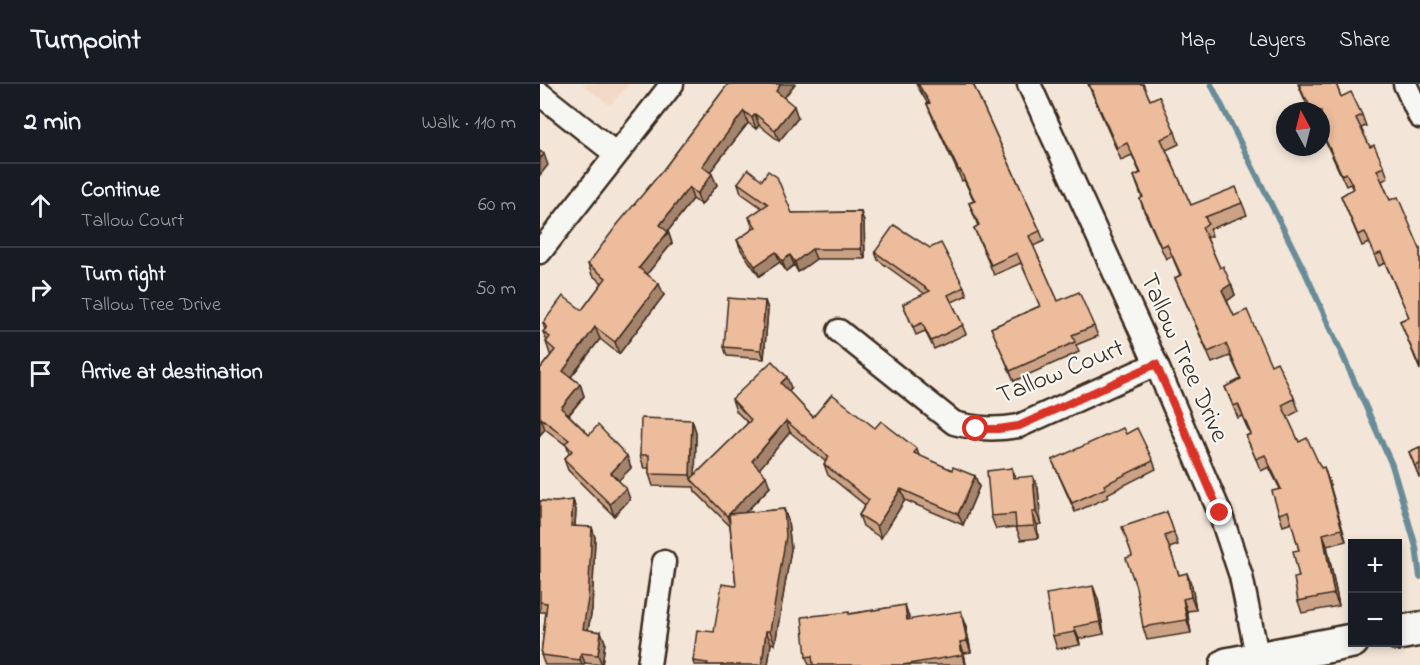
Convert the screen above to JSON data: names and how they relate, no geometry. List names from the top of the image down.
{
  "streets": {
    "street": ["Tallow Tree Drive", "Tallow Court"]
  },
  "crossings": [
    ["Tallow Tree Drive", "Tallow Court"]
  ],
  "north": "top",
  "page": {
    "header": "Turnpoint",
    "nav": ["Map", "Layers", "Share"],
    "heading": ["2 min", "Walk · 110 m"],
    "list": [
      ["Continue", "Tallow Court", "60 m"],
      ["Turn right", "Tallow Tree Drive", "50 m"],
      "Arrive at destination"
    ],
    "map_buttons": ["+", "−"]
  }
}
